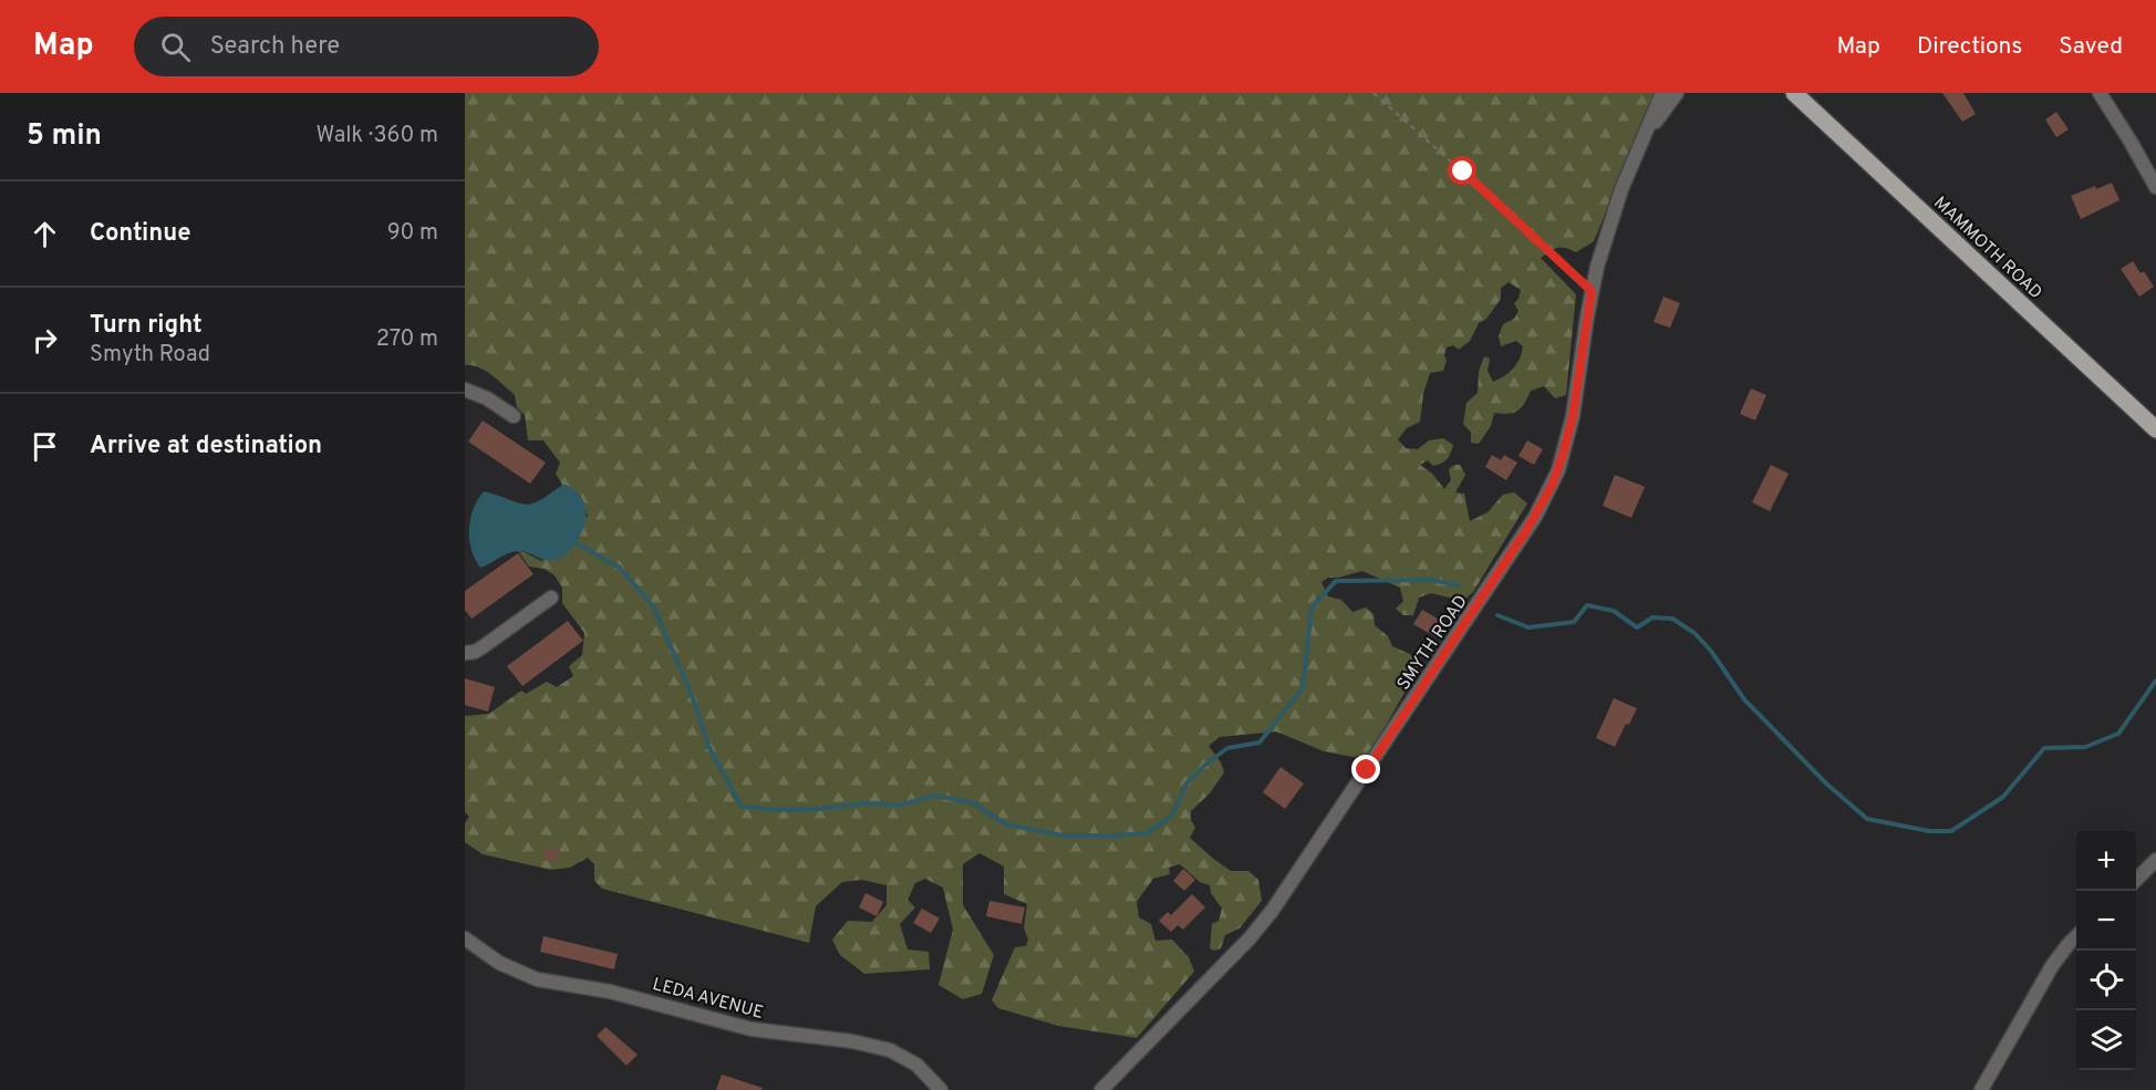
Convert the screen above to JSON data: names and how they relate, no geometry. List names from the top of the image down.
{
  "streets": {
    "main road": ["MAMMOTH ROAD"],
    "street": ["SMYTH ROAD", "LEDA AVENUE"]
  },
  "page": {
    "header": "Map",
    "search": "Search here",
    "nav": ["Map", "Directions", "Saved"],
    "heading": ["5 min", "Walk · 360 m"],
    "list": [
      ["Continue", "90 m"],
      ["Turn right", "Smyth Road", "270 m"],
      "Arrive at destination"
    ],
    "map_buttons": ["+", "−"]
  }
}
